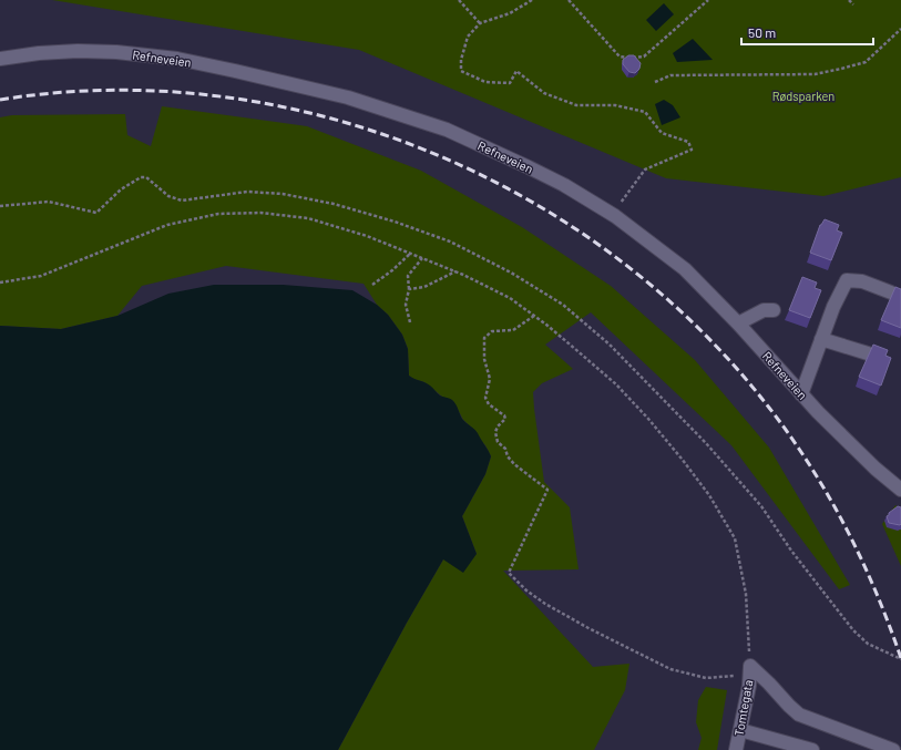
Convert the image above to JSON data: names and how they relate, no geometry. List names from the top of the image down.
{
  "streets": {
    "street": ["Refneveien", "Tomtegata"]
  },
  "parks": ["Rødsparken"],
  "scale_bar": "50 m"
}
